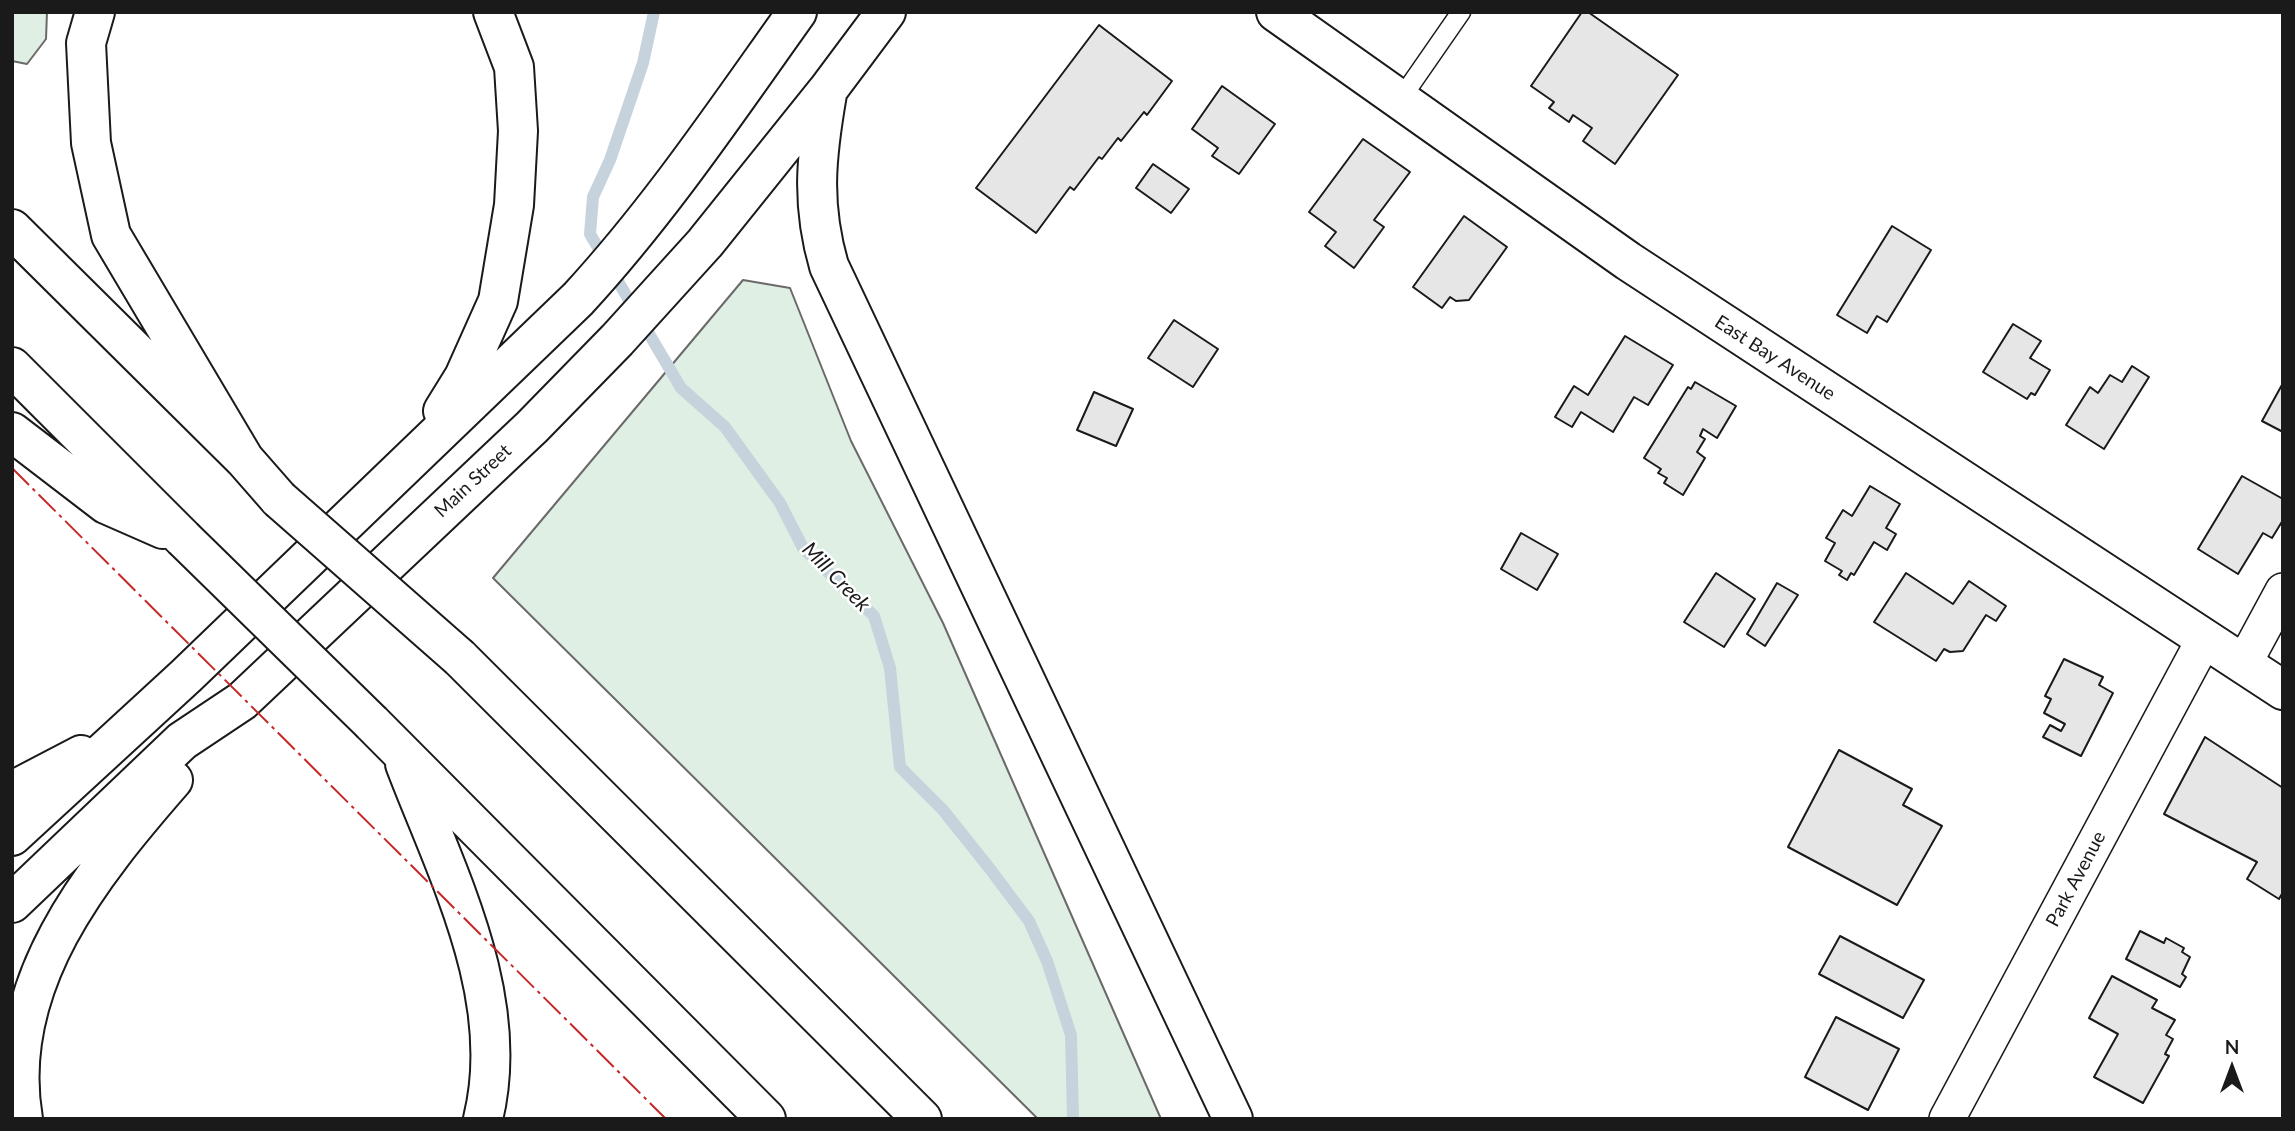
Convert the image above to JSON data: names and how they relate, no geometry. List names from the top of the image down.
{
  "streets": {
    "main road": ["East Bay Avenue", "Main Street"],
    "street": ["Park Avenue"]
  },
  "crossings": [
    ["East Bay Avenue", "Park Avenue"]
  ],
  "water": ["Mill Creek"],
  "north": "top"
}
